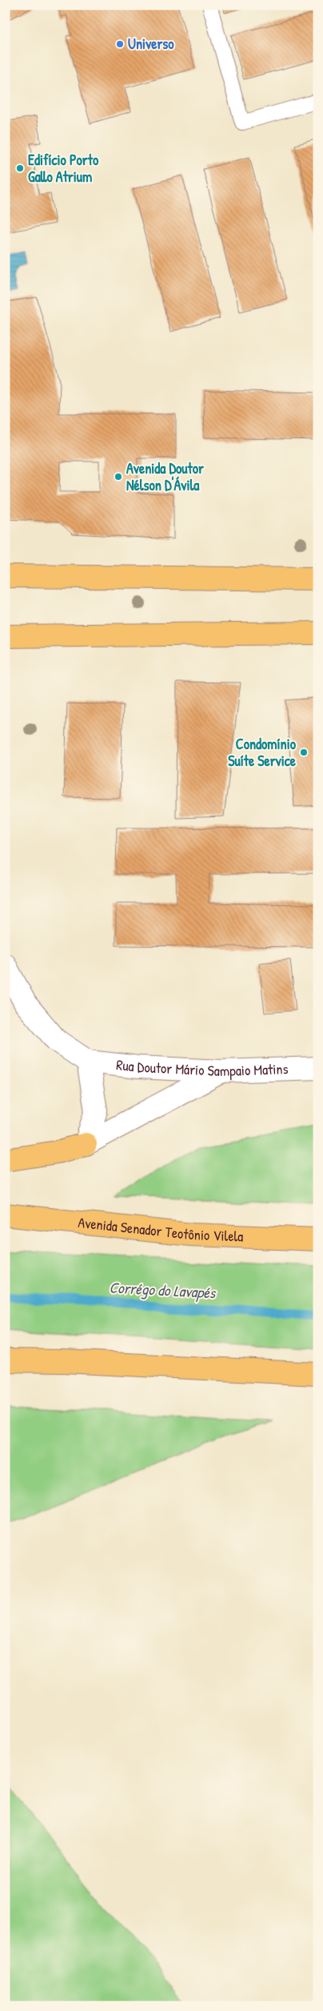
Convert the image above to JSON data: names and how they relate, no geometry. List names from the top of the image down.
{
  "streets": {
    "main road": ["Avenida Senador Teotônio Vilela"],
    "street": ["Rua Doutor Mário Sampaio Matins"]
  },
  "water": ["Corrégo do Lavapés"],
  "places": [
    "Universo",
    "Edifício Porto Gallo Atrium",
    "Avenida Doutor Nélson D'Ávila",
    "Condomínio Suíte Service"
  ]
}
